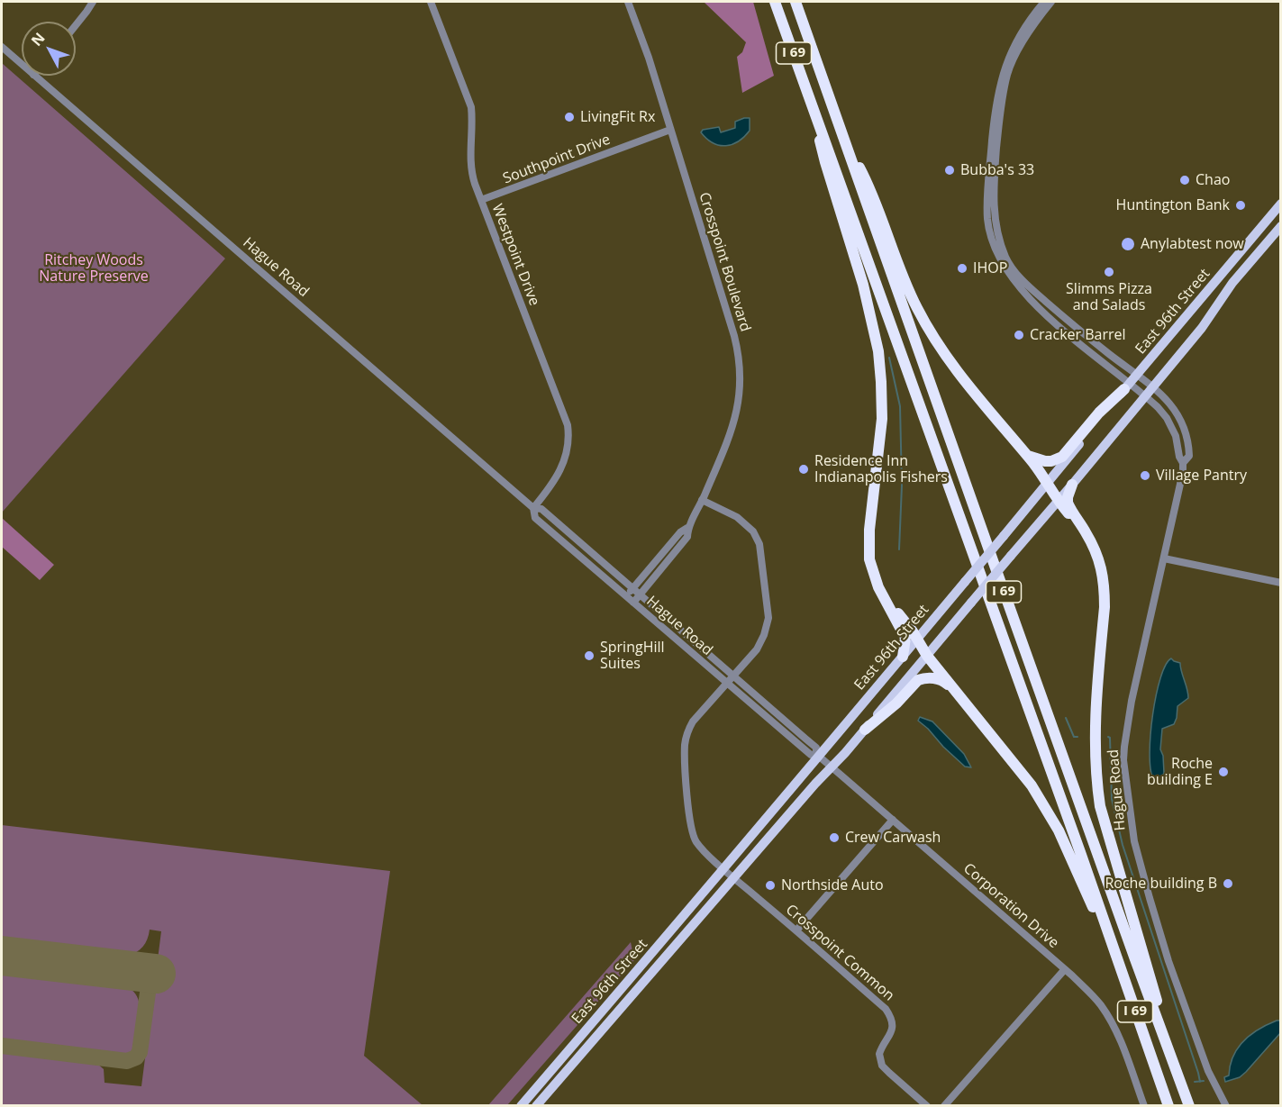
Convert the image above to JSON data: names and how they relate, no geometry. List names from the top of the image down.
{
  "streets": {
    "highway": ["I 69"],
    "main road": ["East 96th Street"],
    "street": [
      "Southpoint Drive",
      "Westpoint Drive",
      "Crosspoint Boulevard",
      "Hague Road",
      "Corporation Drive",
      "Crosspoint Common"
    ]
  },
  "crossings": [
    ["Southpoint Drive", "Westpoint Drive"],
    ["Southpoint Drive", "Crosspoint Boulevard"],
    ["Westpoint Drive", "Hague Road"],
    ["Crosspoint Boulevard", "Hague Road"],
    ["Crosspoint Boulevard", "Crosspoint Common"],
    ["Hague Road", "East 96th Street"],
    ["Hague Road", "Corporation Drive"],
    ["Hague Road", "Crosspoint Common"],
    ["East 96th Street", "Corporation Drive"],
    ["East 96th Street", "Crosspoint Common"]
  ],
  "parks": ["Ritchey Woods Nature Preserve"],
  "places": [
    "LivingFit Rx",
    "Bubba's 33",
    "Chao",
    "Huntington Bank",
    "Anylabtest now",
    "IHOP",
    "Slimms Pizza and Salads",
    "Cracker Barrel",
    "Residence Inn Indianapolis Fishers",
    "Village Pantry",
    "SpringHill Suites",
    "Roche building E",
    "Crew Carwash",
    "Roche building B",
    "Northside Auto"
  ],
  "north": "top left"
}
